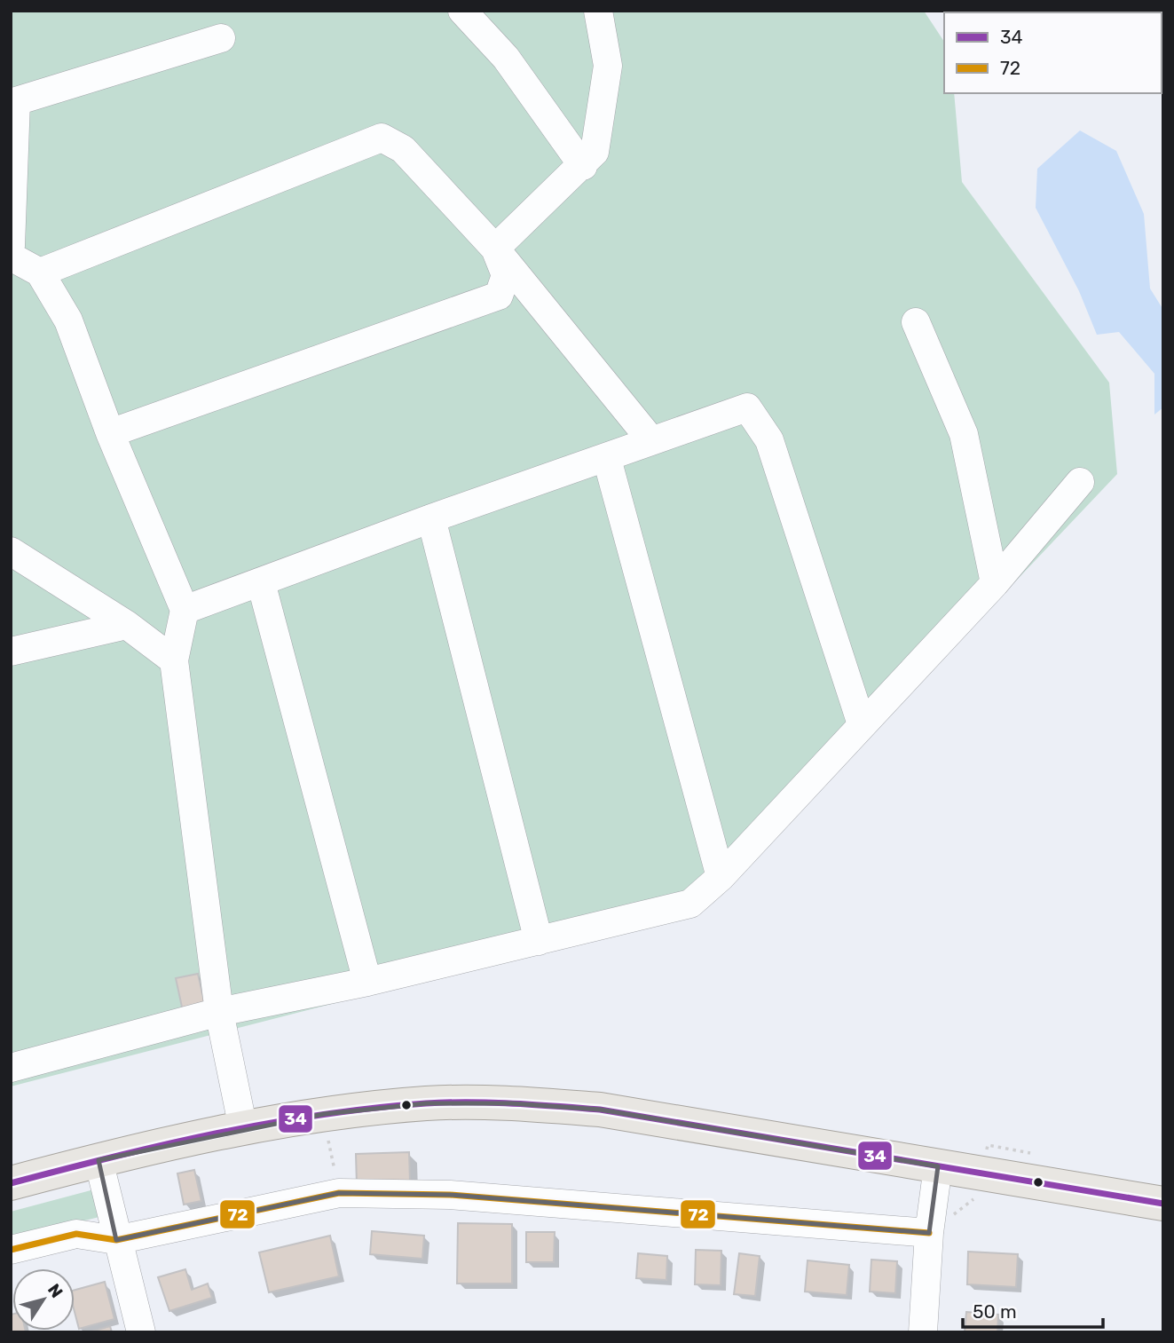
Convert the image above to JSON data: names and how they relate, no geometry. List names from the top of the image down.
{
  "lines": ["transit line 34", "transit line 72"],
  "legend": ["34", "72"],
  "scale_bar": "50 m",
  "north": "top right"
}
